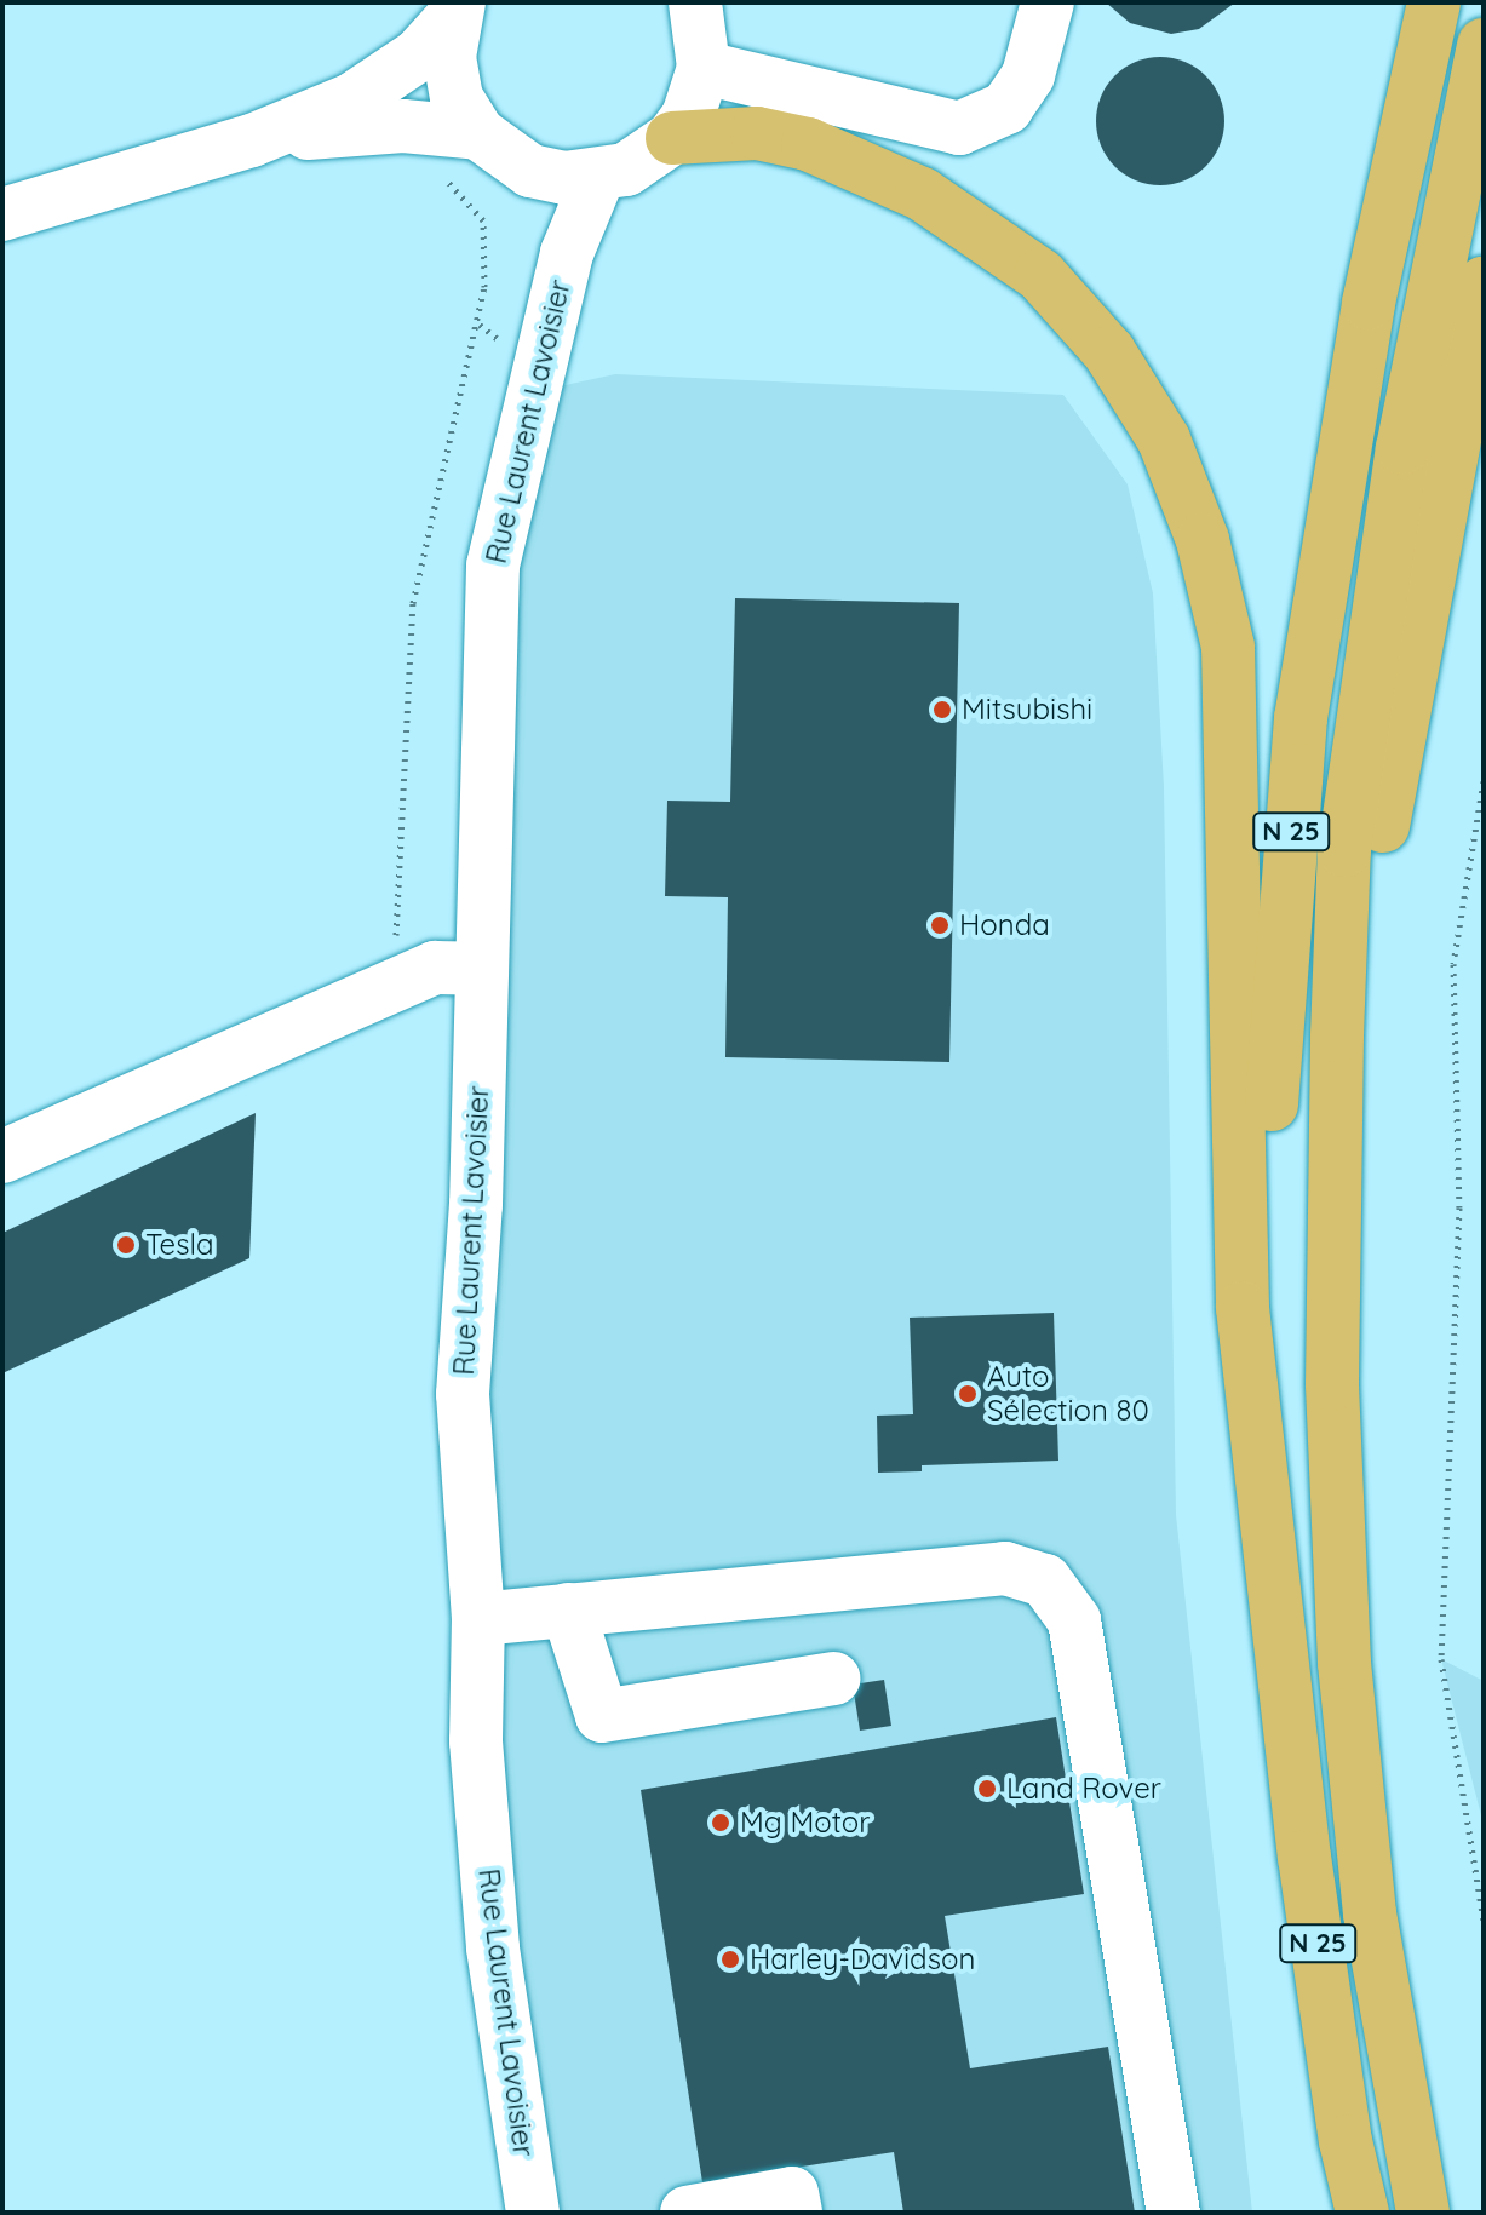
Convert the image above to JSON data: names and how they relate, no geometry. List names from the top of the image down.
{
  "streets": {
    "highway": ["N 25"],
    "street": ["Rue Laurent Lavoisier"]
  },
  "places": [
    "Mitsubishi",
    "Honda",
    "Tesla",
    "Auto Sélection 80",
    "Land Rover",
    "Mg Motor",
    "Harley-Davidson"
  ]
}
